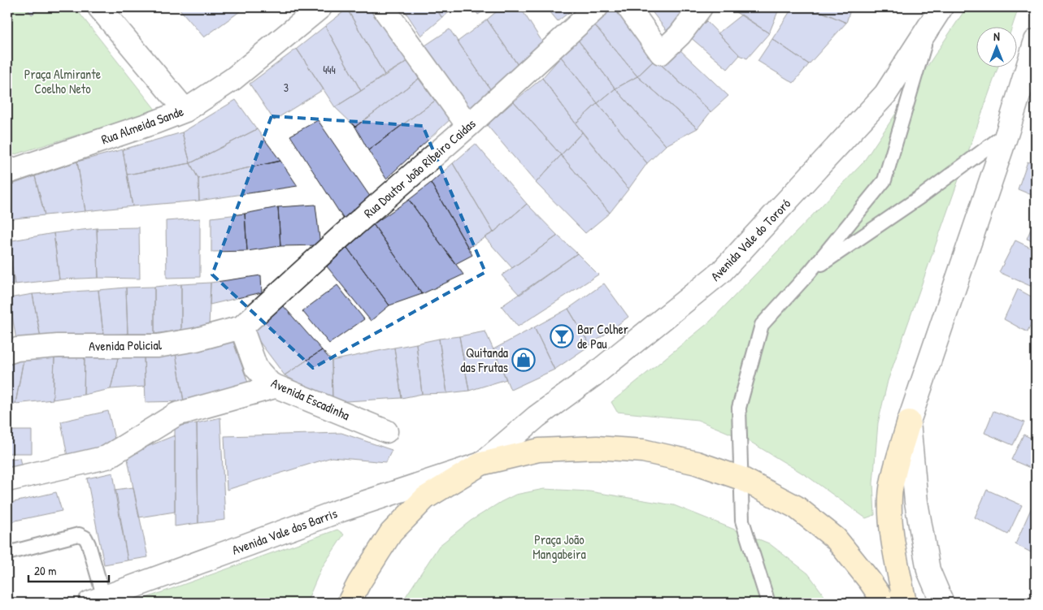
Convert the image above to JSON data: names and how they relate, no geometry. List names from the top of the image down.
{
  "streets": {
    "street": [
      "Rua Almeida Sande",
      "Rua Doutor João Ribeiro Caidas",
      "Avenida Vale do Tororó",
      "Avenida Policial",
      "Avenida Escadinha",
      "Avenida Vale dos Barris"
    ]
  },
  "crossings": [
    ["Rua Doutor João Ribeiro Caidas", "Avenida Policial"],
    ["Rua Doutor João Ribeiro Caidas", "Avenida Escadinha"],
    ["Avenida Vale do Tororó", "Avenida Vale dos Barris"],
    ["Avenida Policial", "Avenida Escadinha"]
  ],
  "parks": ["Praça Almirante Coelho Neto", "Praça João Mangabeira"],
  "places": {
    "bar": ["Bar Colher de Pau"],
    "shop": ["Quitanda das Frutas"]
  },
  "house_numbers": ["444", "3"],
  "scale_bar": "20 m",
  "north": "top"
}
